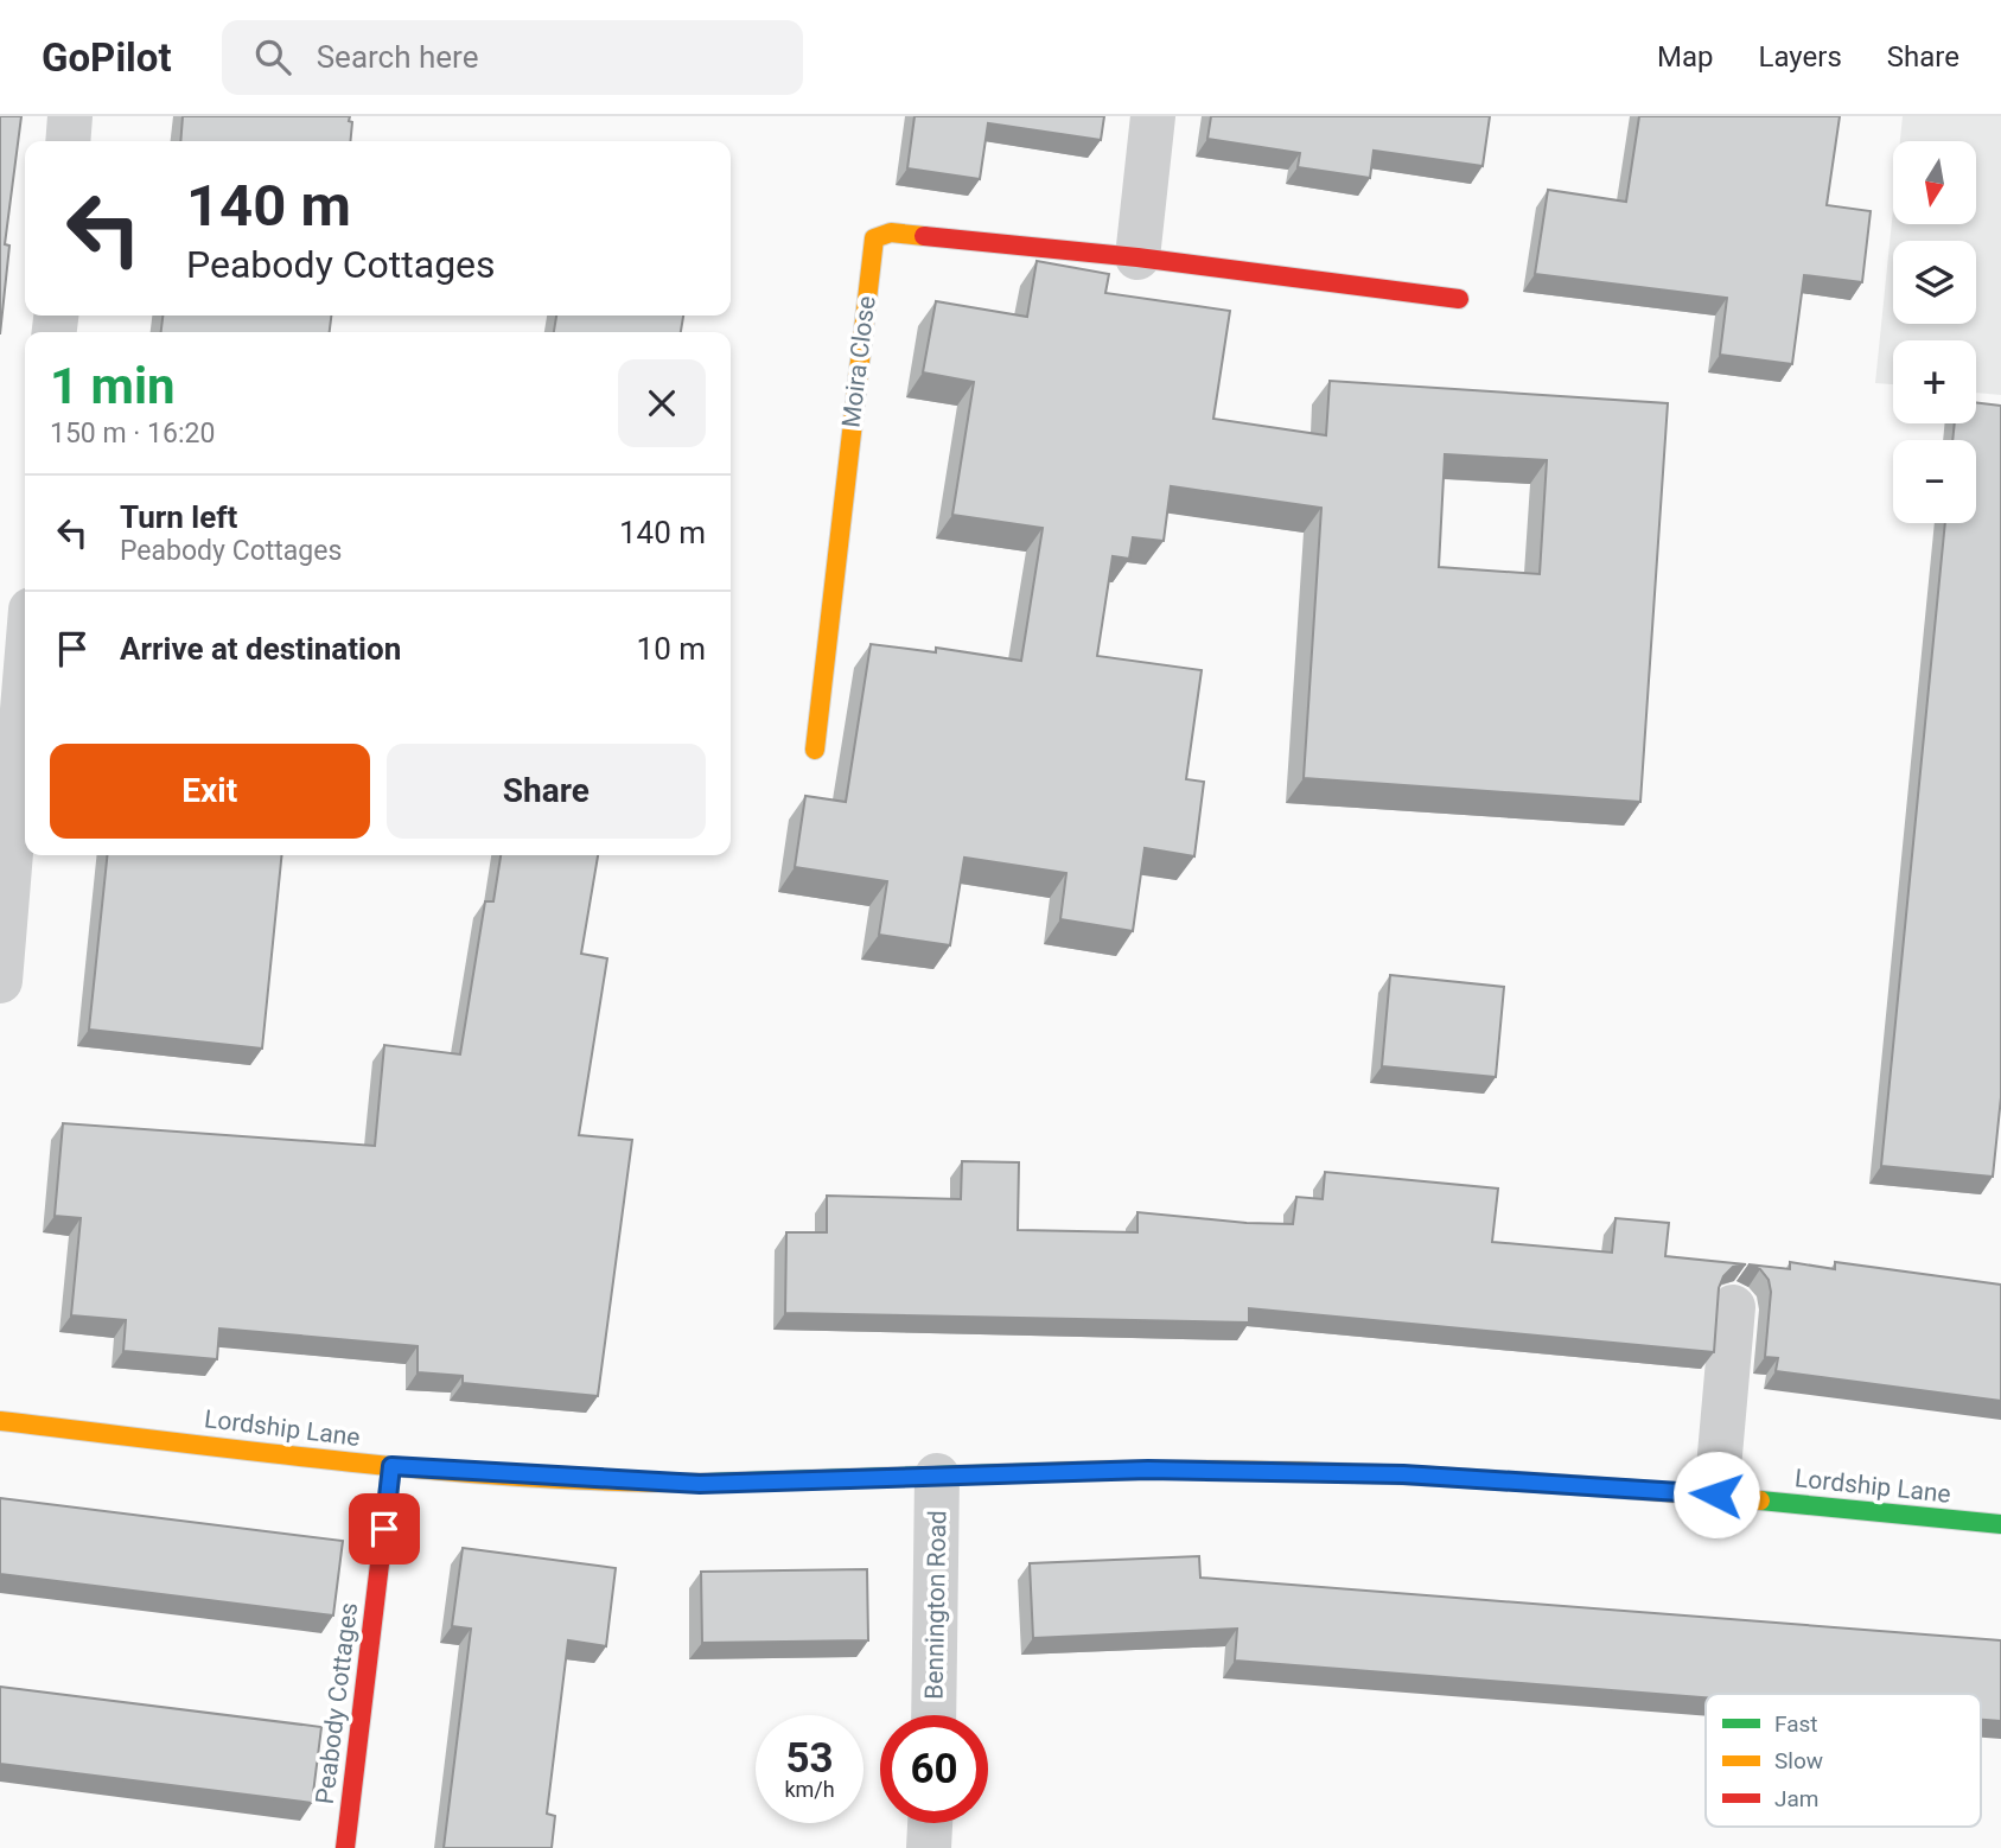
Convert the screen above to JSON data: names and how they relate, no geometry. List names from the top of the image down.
{
  "streets": {
    "main road": ["Moira Close", "Lordship Lane", "Peabody Cottages"],
    "street": ["Bennington Road"]
  },
  "crossings": [
    ["Lordship Lane", "Bennington Road"],
    ["Lordship Lane", "Peabody Cottages"]
  ],
  "legend": ["Fast", "Slow", "Jam"],
  "north": "bottom",
  "page": {
    "header": "GoPilot",
    "search": "Search here",
    "nav": ["Map", "Layers", "Share"],
    "map_buttons": ["+", "−"],
    "turn": ["140 m", "Peabody Cottages"],
    "heading": ["1 min", "150 m · 16:20"],
    "list": [
      {
        "name": "Turn left",
        "note": "Peabody Cottages",
        "value": "140 m"
      },
      {
        "name": "Arrive at destination",
        "value": "10 m"
      }
    ],
    "buttons": ["Exit", "Share"],
    "speed": "53 km/h",
    "limit": "60"
  }
}
